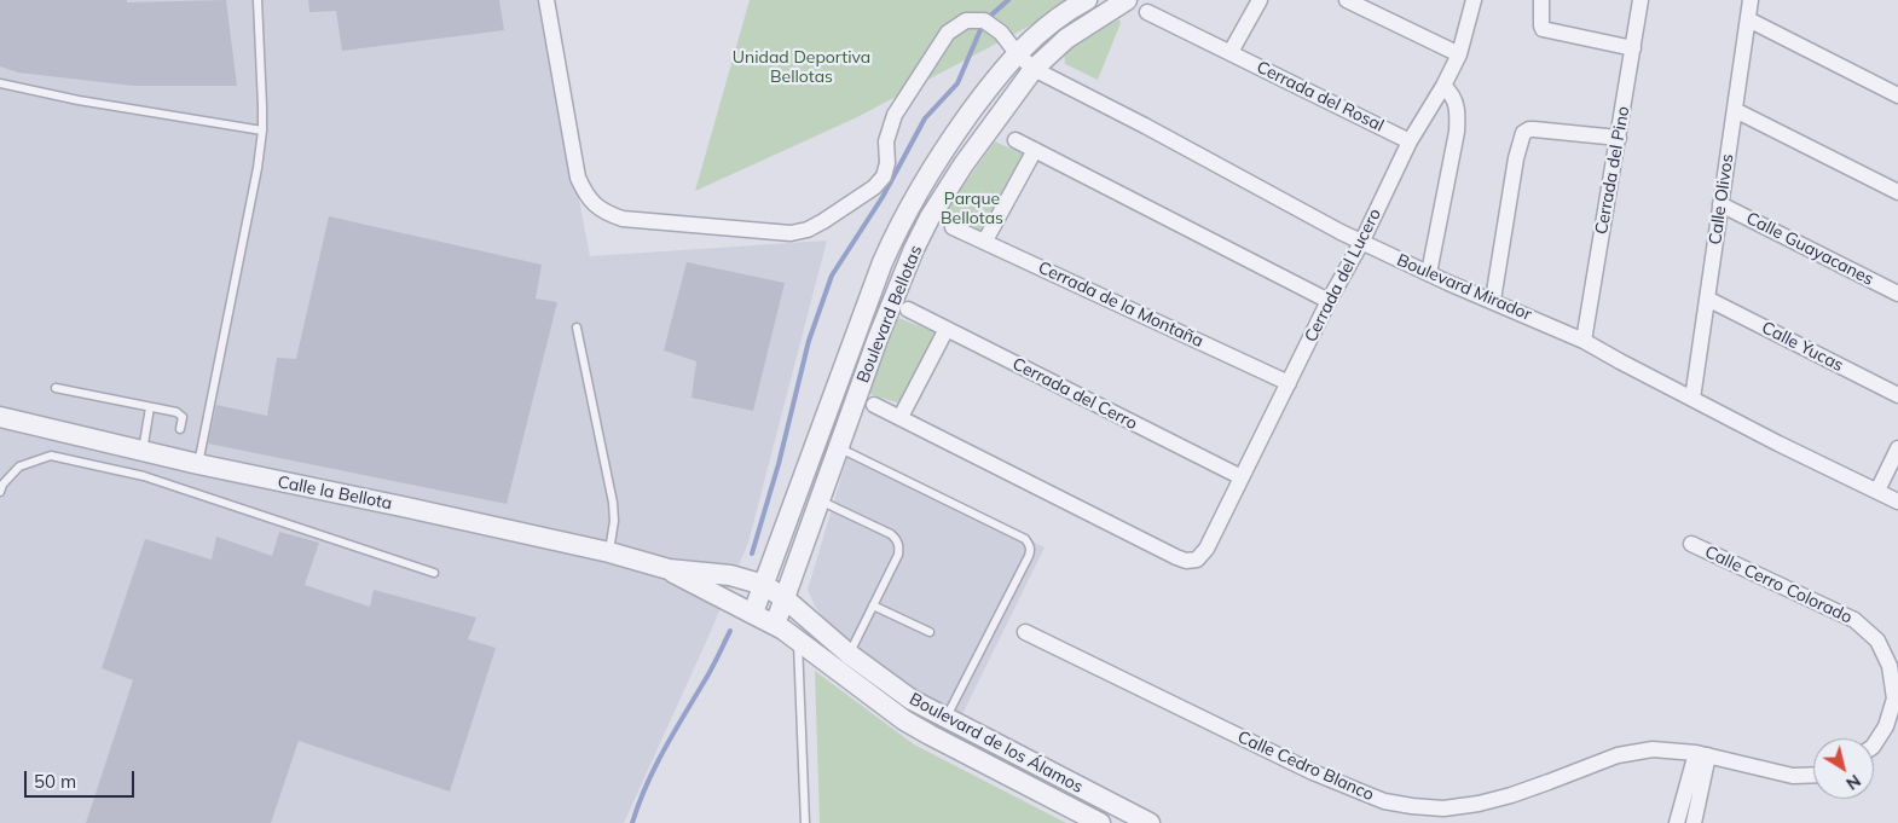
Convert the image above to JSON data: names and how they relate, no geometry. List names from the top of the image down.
{
  "streets": {
    "street": [
      "Cerrada del Rosal",
      "Cerrada del Pino",
      "Calle Olivos",
      "Calle Guayacanes",
      "Cerrada del Lucero",
      "Boulevard Mirador",
      "Cerrada de la Montaña",
      "Boulevard Bellotas",
      "Calle Yucas",
      "Cerrada del Cerro",
      "Calle la Bellota",
      "Calle Cerro Colorado",
      "Boulevard de los Álamos",
      "Calle Cedro Blanco"
    ]
  },
  "crossings": [
    ["Cerrada del Rosal", "Cerrada del Lucero"],
    ["Cerrada del Pino", "Boulevard Mirador"],
    ["Calle Olivos", "Calle Guayacanes"],
    ["Calle Olivos", "Boulevard Mirador"],
    ["Calle Olivos", "Calle Yucas"],
    ["Cerrada del Lucero", "Boulevard Mirador"],
    ["Cerrada del Lucero", "Cerrada de la Montaña"],
    ["Cerrada del Lucero", "Cerrada del Cerro"],
    ["Boulevard Mirador", "Boulevard Bellotas"],
    ["Boulevard Bellotas", "Cerrada del Cerro"],
    ["Boulevard Bellotas", "Calle la Bellota"],
    ["Boulevard Bellotas", "Boulevard de los Álamos"],
    ["Calle la Bellota", "Boulevard de los Álamos"]
  ],
  "parks": ["Unidad Deportiva Bellotas", "Parque Bellotas"],
  "scale_bar": "50 m",
  "north": "bottom right"
}
